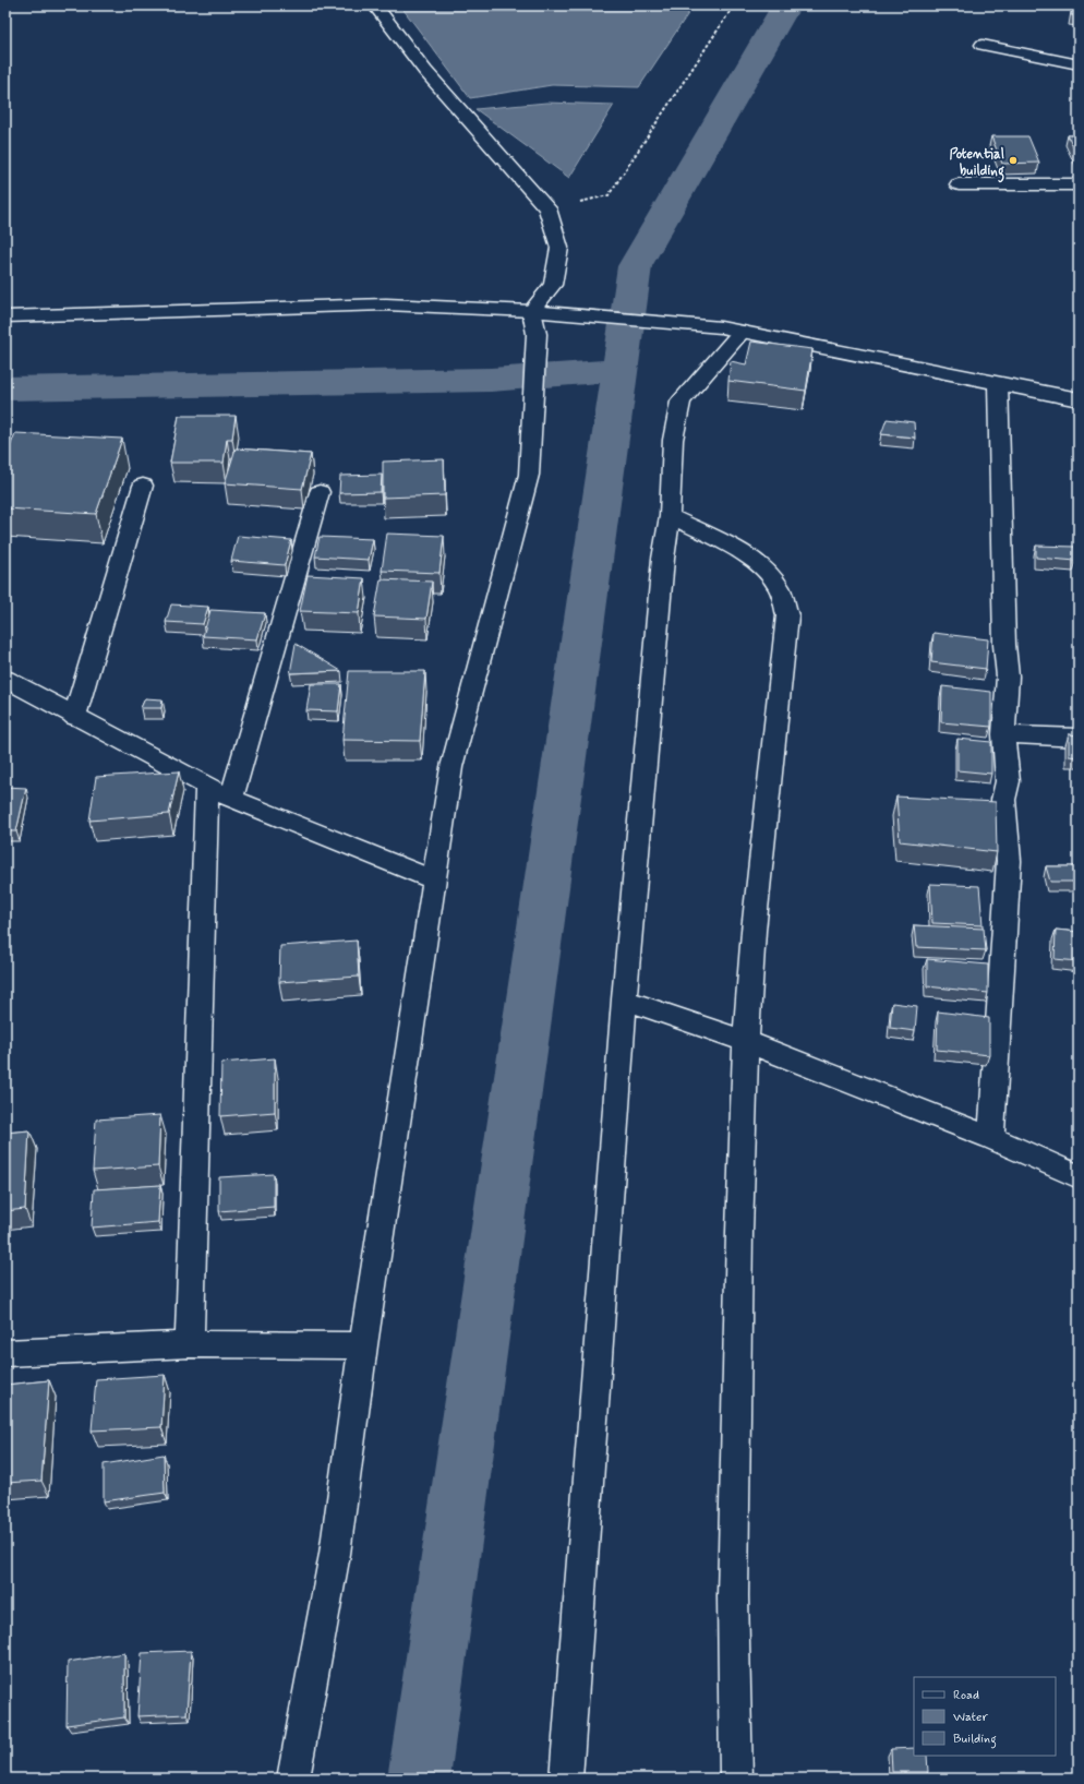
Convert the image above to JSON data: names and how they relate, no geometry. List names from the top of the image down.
{
  "places": ["Potential building"],
  "legend": ["Road", "Water", "Building"]
}
